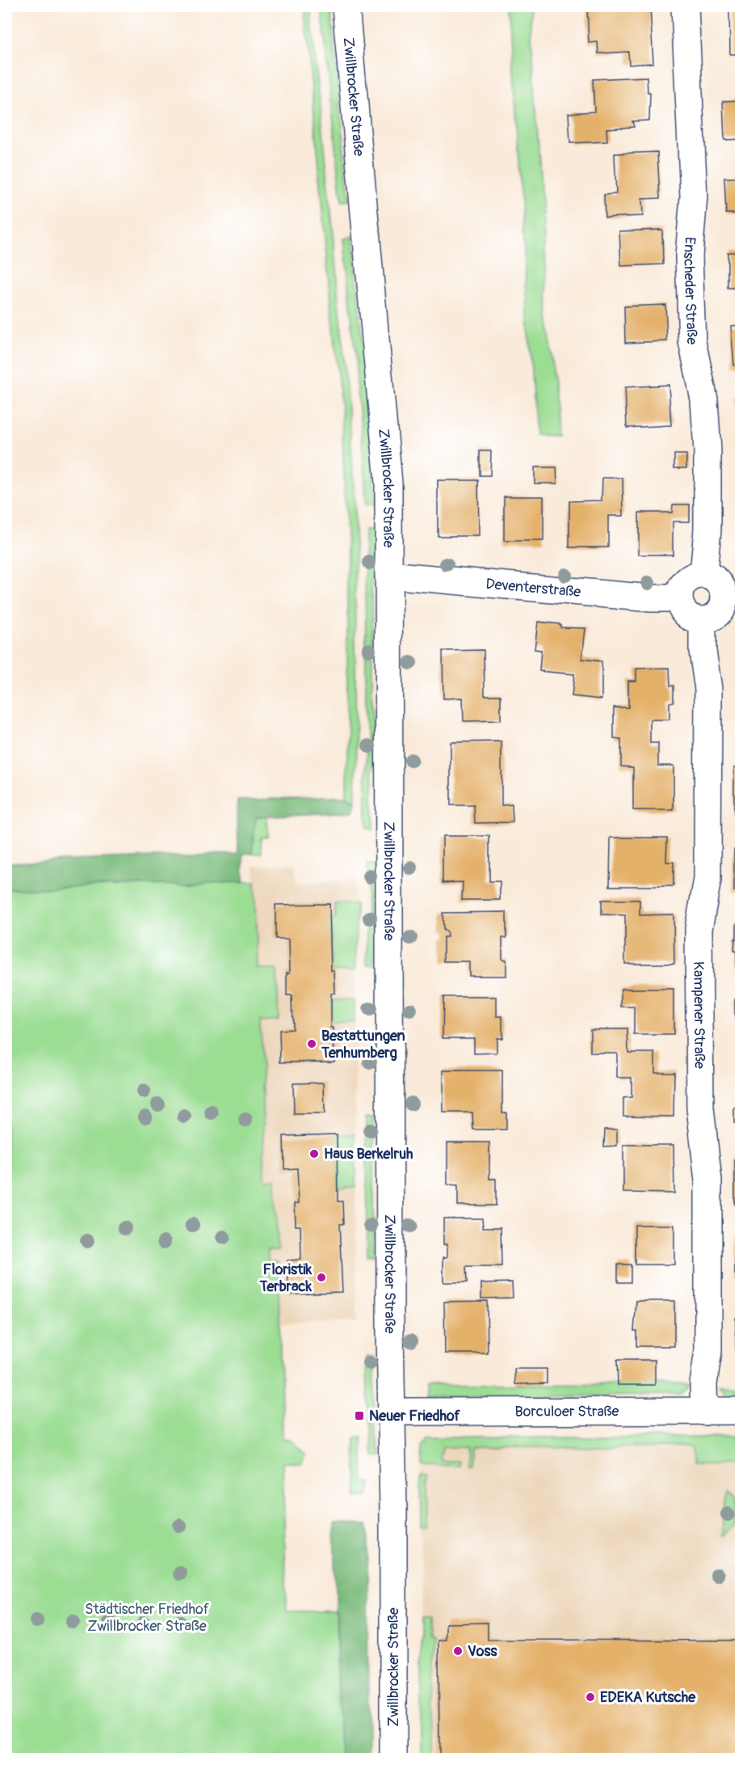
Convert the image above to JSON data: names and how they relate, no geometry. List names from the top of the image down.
{
  "streets": {
    "street": [
      "Zwillbrocker Straße",
      "Enscheder Straße",
      "Deventerstraße",
      "Kampener Straße",
      "Borculoer Straße"
    ]
  },
  "crossings": [
    ["Zwillbrocker Straße", "Deventerstraße"],
    ["Zwillbrocker Straße", "Borculoer Straße"],
    ["Enscheder Straße", "Deventerstraße"],
    ["Enscheder Straße", "Kampener Straße"],
    ["Deventerstraße", "Kampener Straße"],
    ["Kampener Straße", "Borculoer Straße"]
  ],
  "parks": ["Städtischer Friedhof Zwillbrocker Straße"],
  "places": {
    "other": [
      "Bestattungen Tenhumberg",
      "Haus Berkelruh",
      "Floristik Terbrack",
      "Voss",
      "EDEKA Kutsche"
    ],
    "transit": ["Neuer Friedhof"]
  }
}
